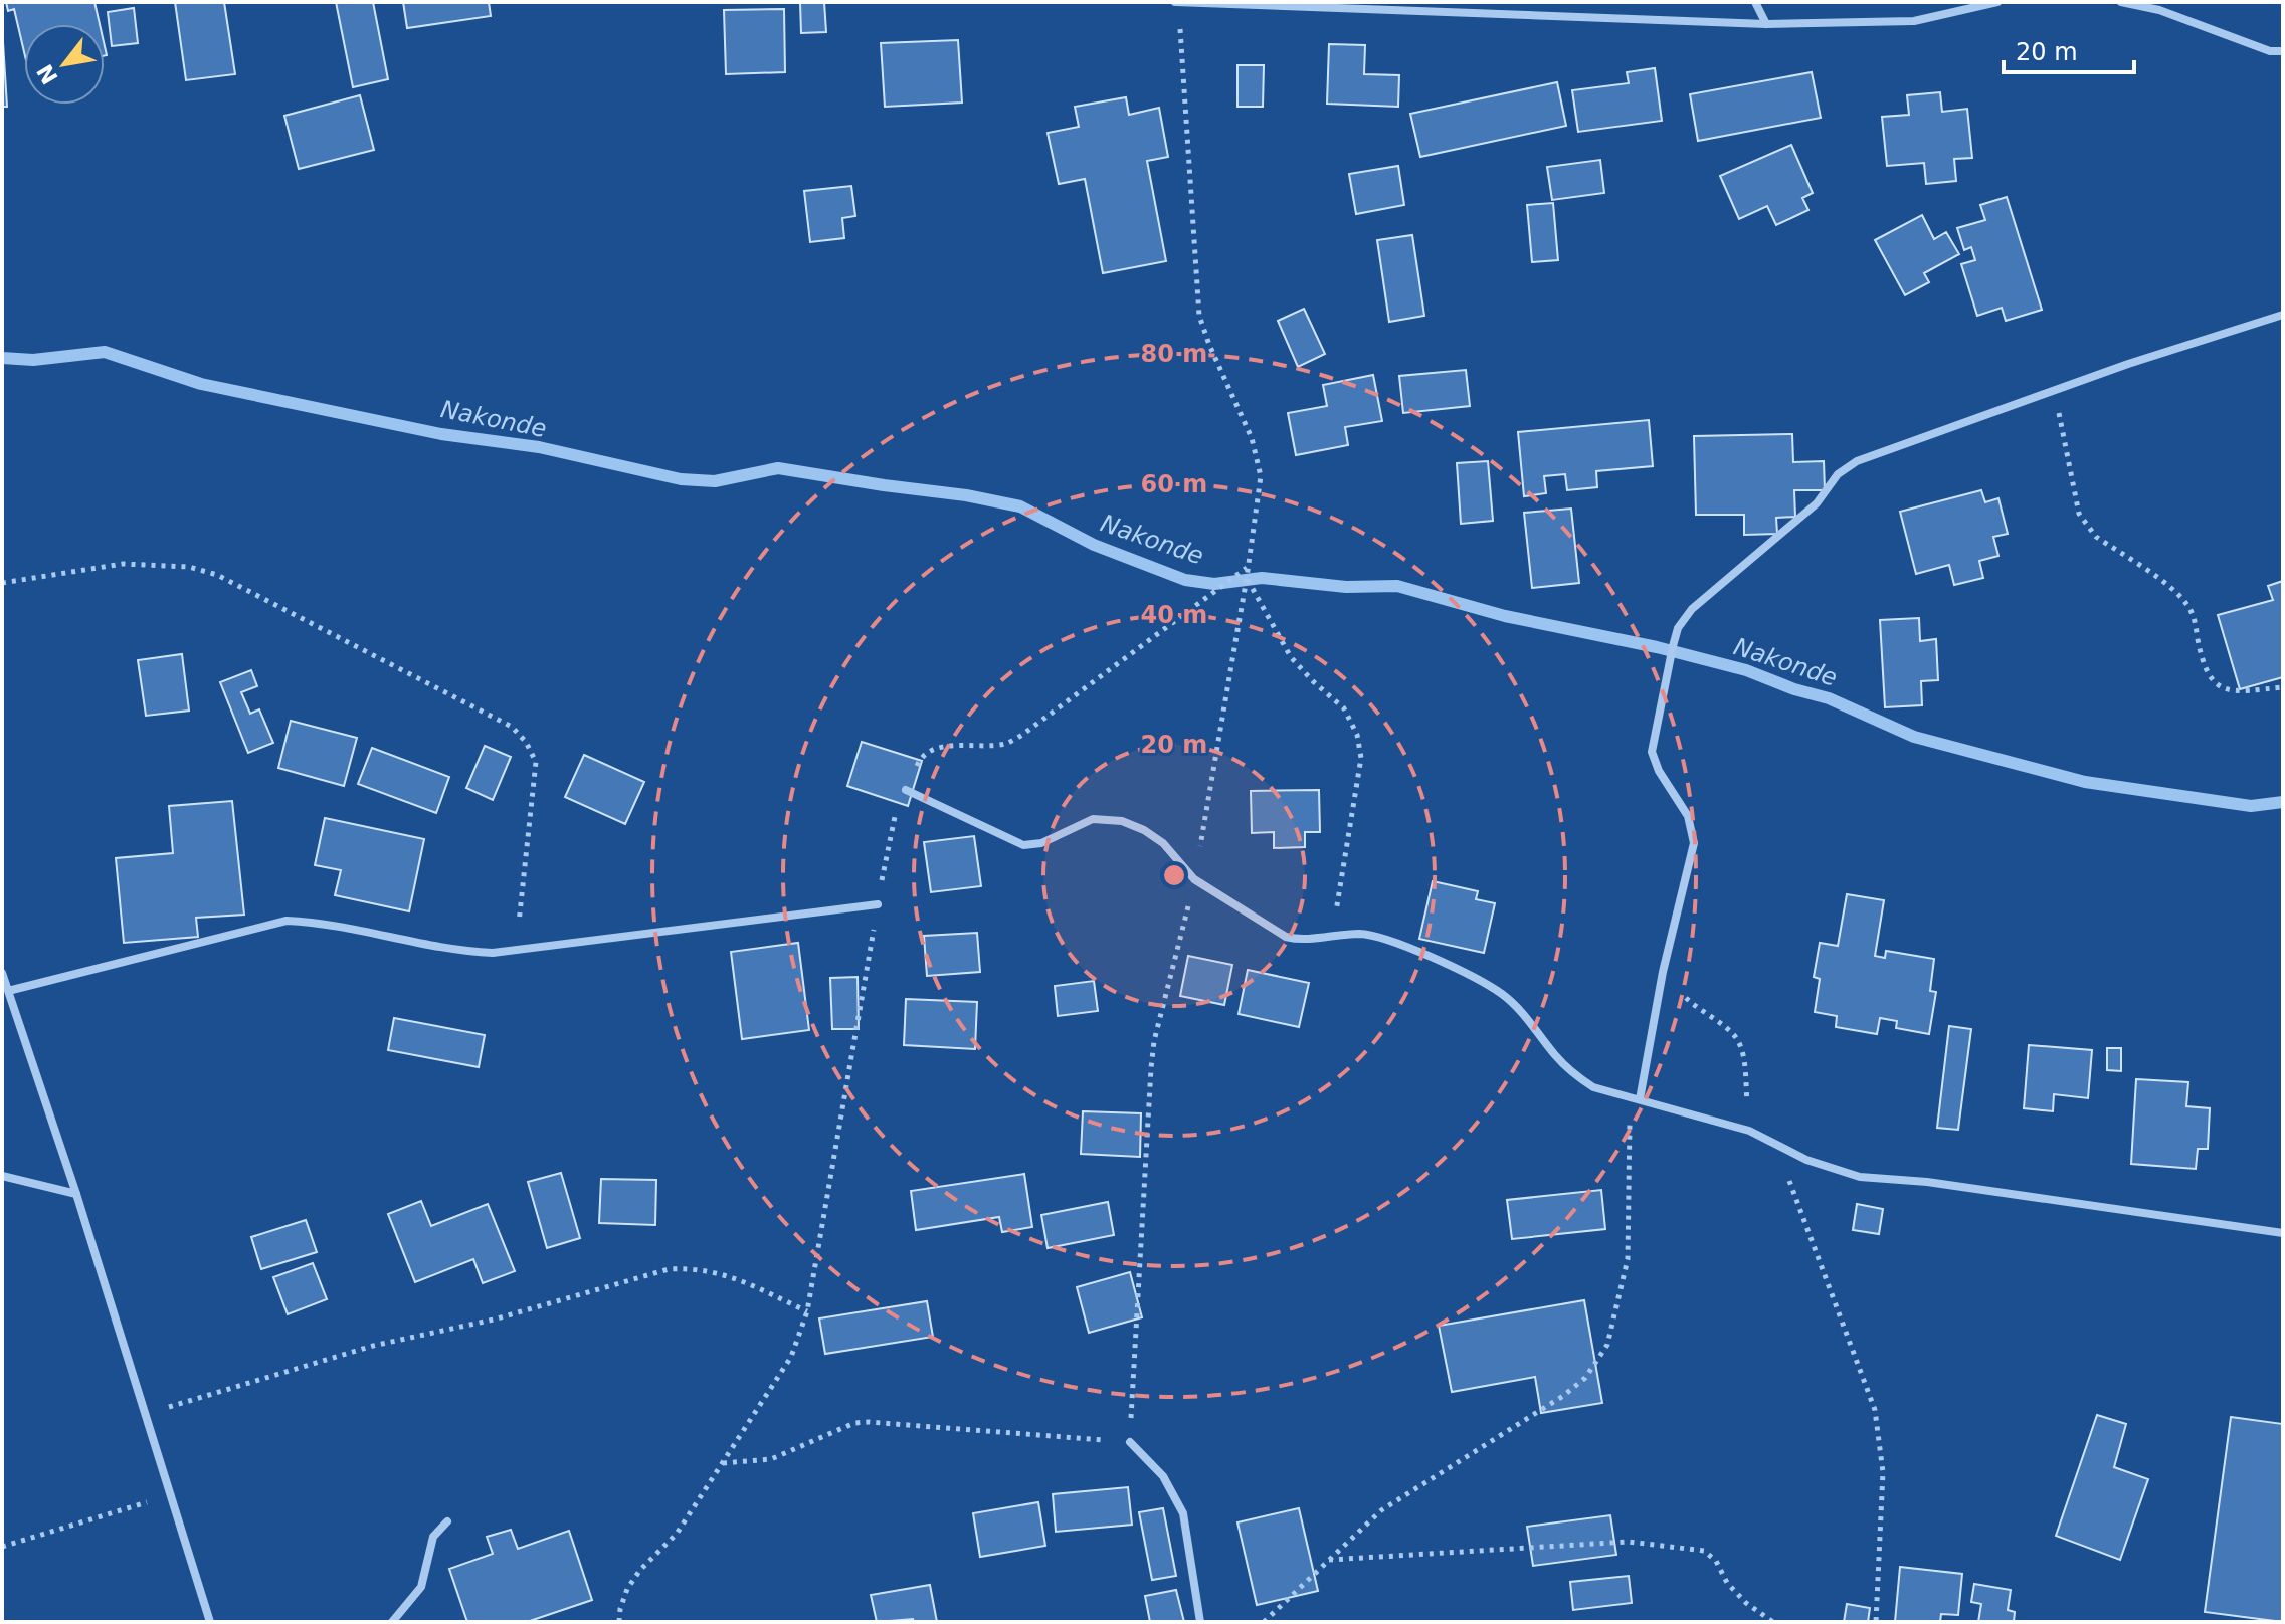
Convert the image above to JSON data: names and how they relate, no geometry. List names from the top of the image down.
{
  "water": ["Nakonde"],
  "scale_bar": "20 m",
  "north": "bottom left",
  "rings": [
    "80 m",
    "60 m",
    "40 m",
    "20 m"
  ]
}
